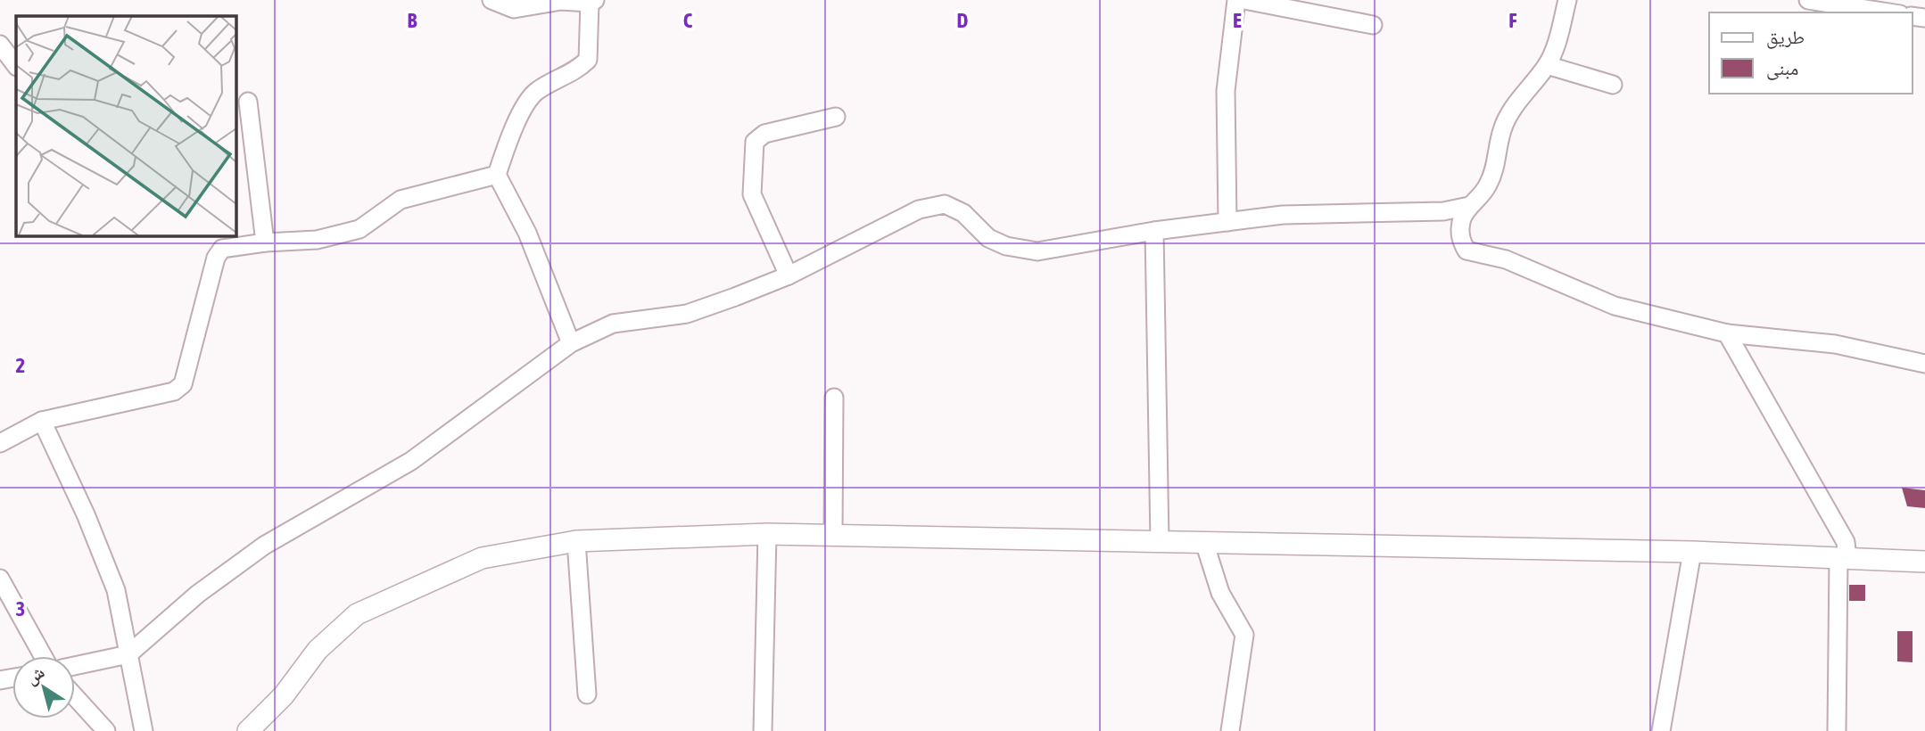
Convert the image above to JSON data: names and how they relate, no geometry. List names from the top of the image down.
{
  "legend": ["طريق", "مبنى"],
  "north": "top left",
  "grid": {
    "columns": [
      "B",
      "C",
      "D",
      "E",
      "F"
    ],
    "rows": ["2", "3"]
  }
}
